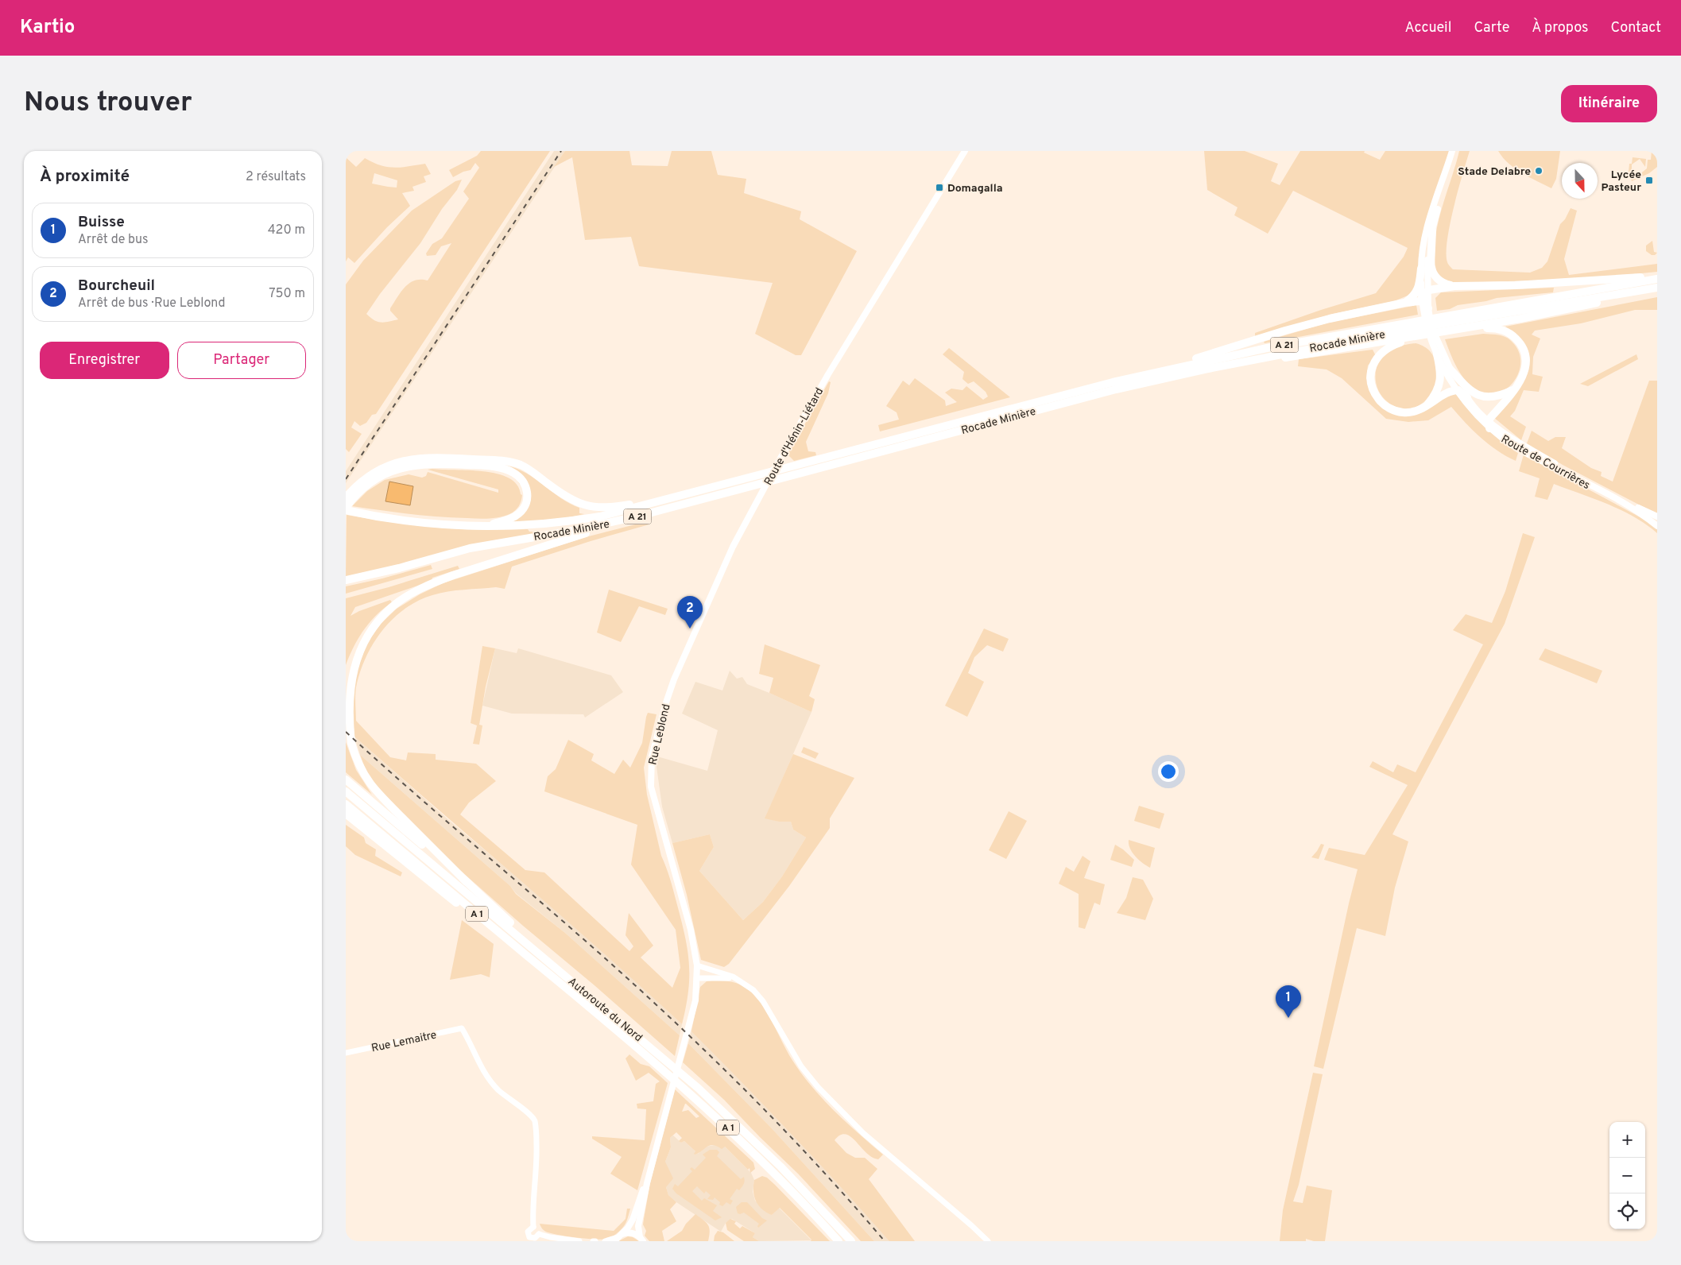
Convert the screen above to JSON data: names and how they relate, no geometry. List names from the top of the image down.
{
  "streets": {
    "highway": [
      "Rocade Minière",
      "A 21",
      "A 1",
      "Autoroute du Nord"
    ],
    "main road": ["Route d'Hénin-Liétard", "Route de Courrières", "Rue Leblond"],
    "street": ["Rue Lemaitre"]
  },
  "crossings": [
    ["Route d'Hénin-Liétard", "Rue Leblond"]
  ],
  "places": {
    "other": ["Stade Delabre"],
    "transit": ["Lycée Pasteur", "Domagalla"]
  },
  "north": "bottom",
  "page": {
    "header": "Kartio",
    "nav": [
      "Accueil",
      "Carte",
      "À propos",
      "Contact"
    ],
    "buttons": [
      "Itinéraire",
      ["Enregistrer", "Partager"]
    ],
    "title": "Nous trouver",
    "heading": ["À proximité", "2 résultats"],
    "list": [
      {
        "mark": "1",
        "name": "Buisse",
        "note": "Arrêt de bus",
        "value": "420 m"
      },
      {
        "mark": "2",
        "name": "Bourcheuil",
        "note": "Arrêt de bus · Rue Leblond",
        "value": "750 m"
      }
    ],
    "pins": ["2", "1"],
    "map_buttons": ["+", "−"]
  }
}
